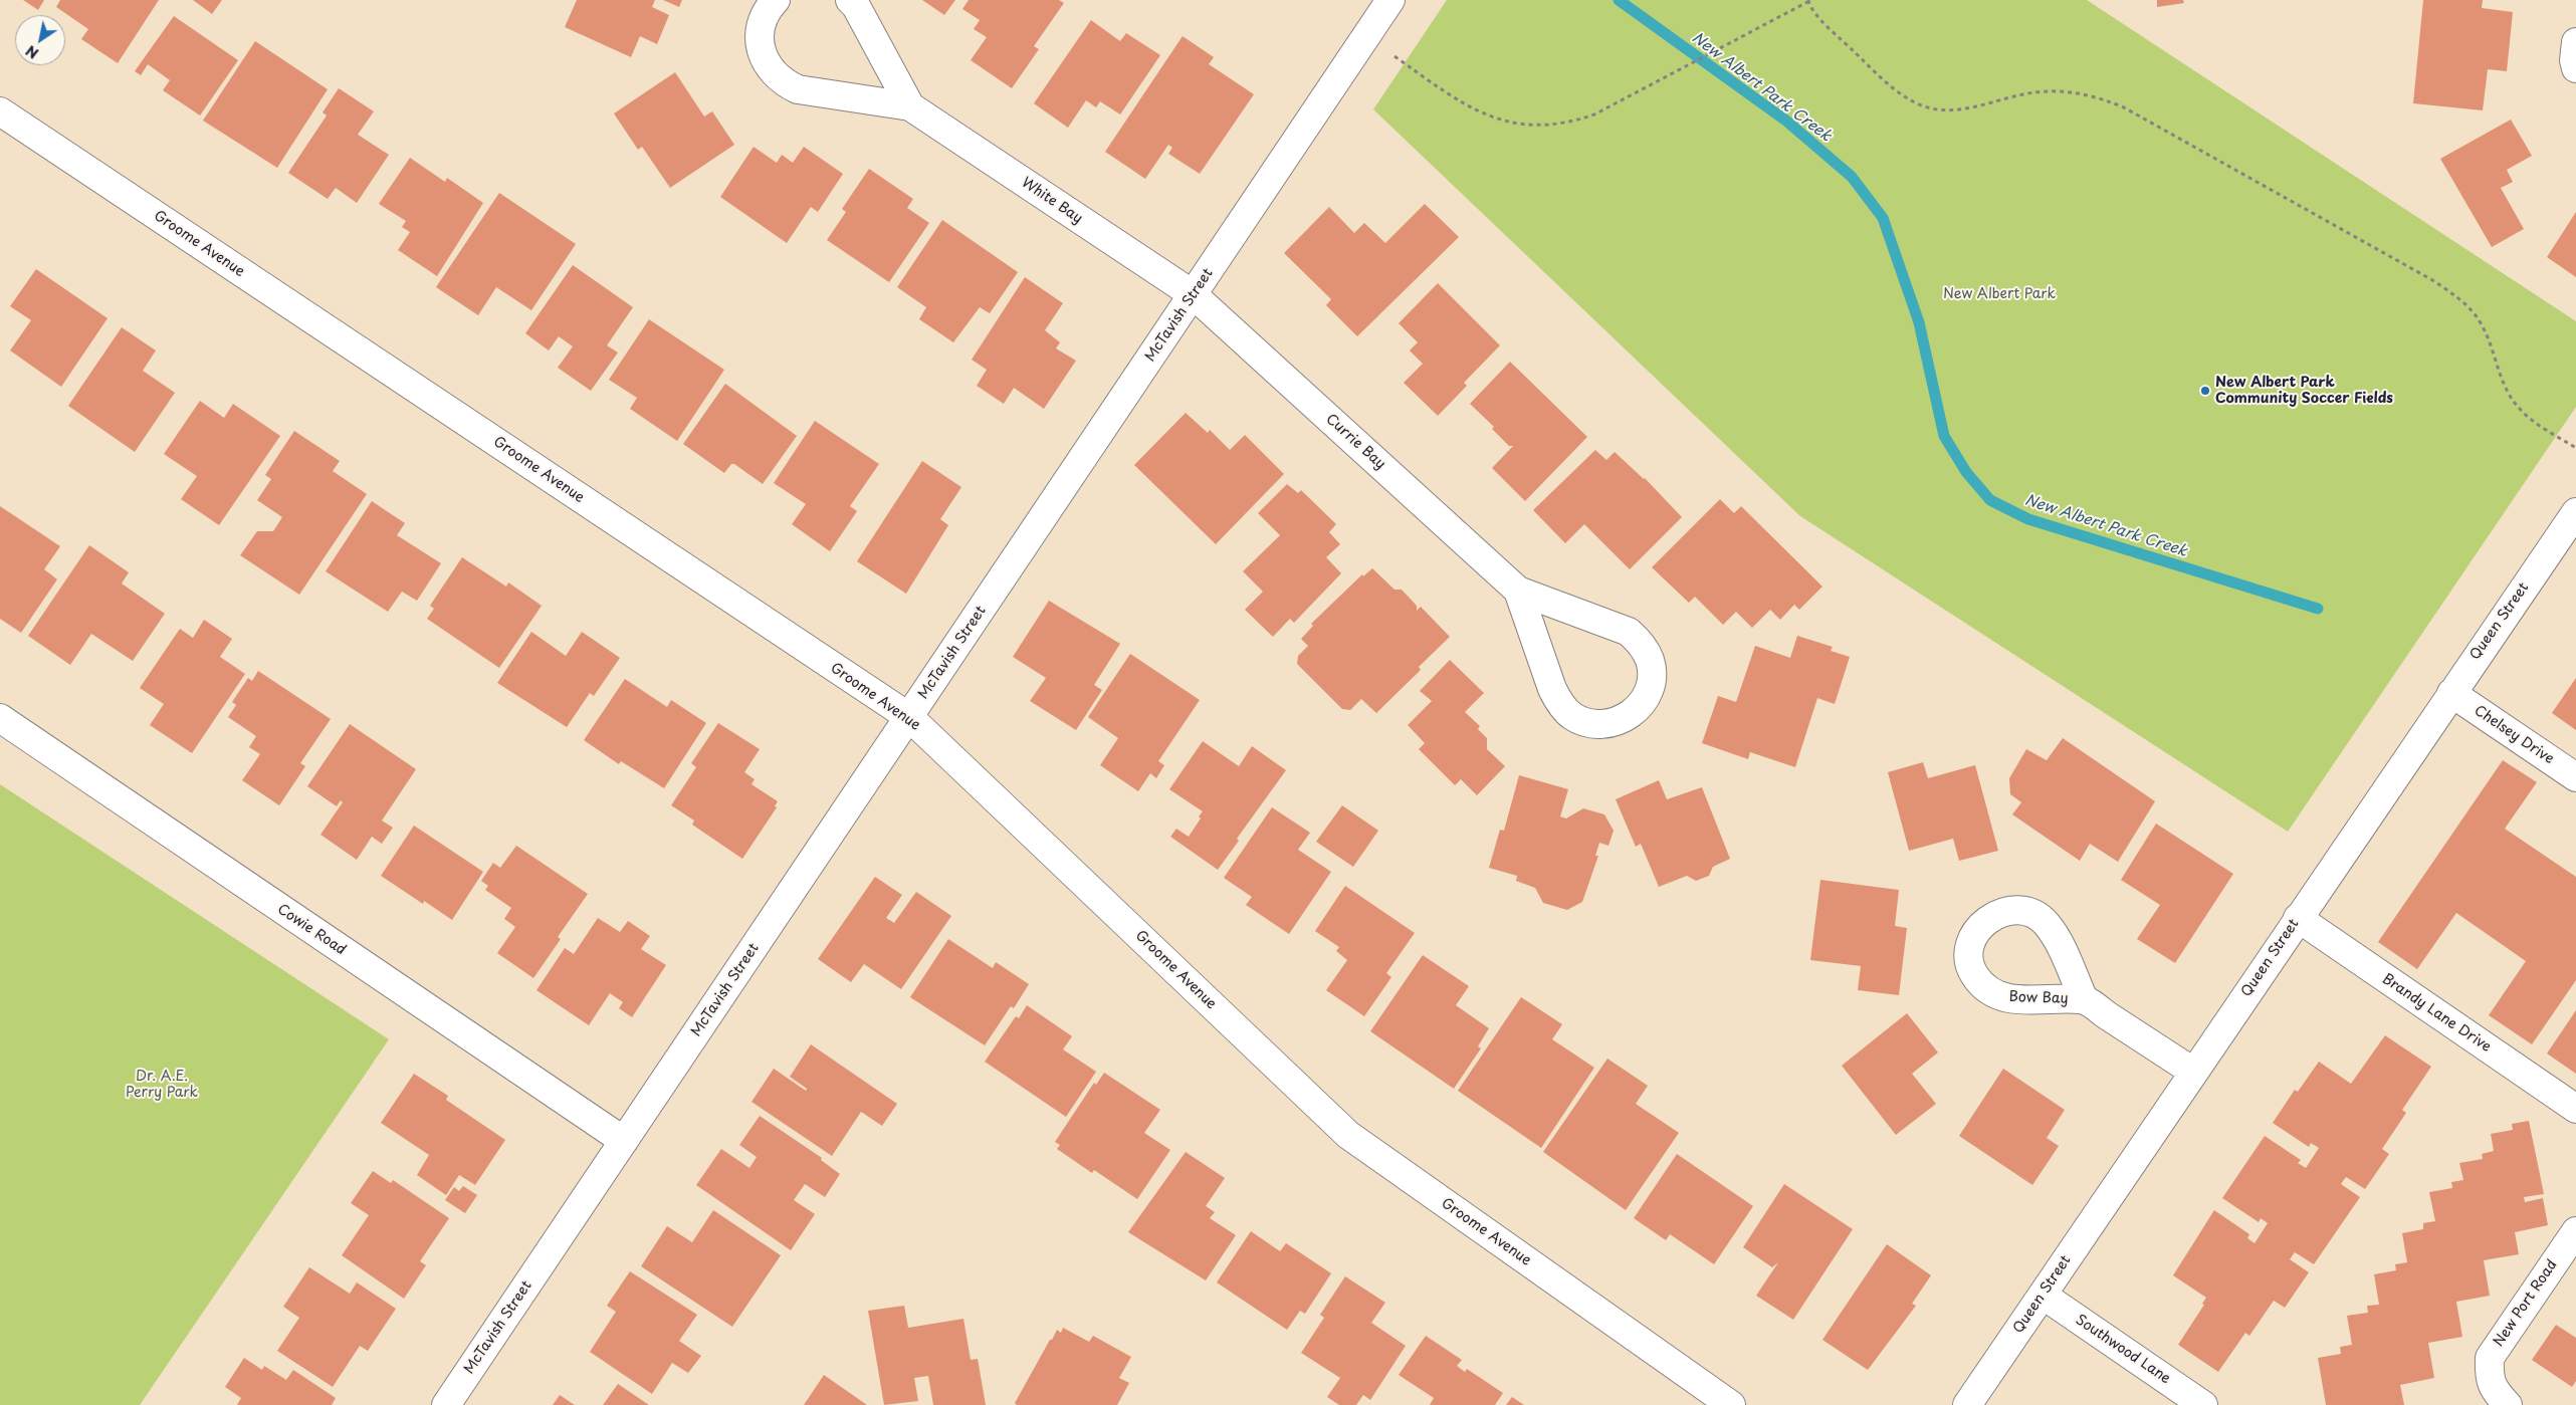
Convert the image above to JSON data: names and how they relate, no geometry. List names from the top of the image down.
{
  "streets": {
    "street": [
      "White Bay",
      "Groome Avenue",
      "McTavish Street",
      "Currie Bay",
      "Queen Street",
      "Chelsey Drive",
      "Cowie Road",
      "Bow Bay",
      "Brandy Lane Drive",
      "New Port Road",
      "Southwood Lane"
    ]
  },
  "crossings": [
    ["White Bay", "McTavish Street"],
    ["White Bay", "Currie Bay"],
    ["Groome Avenue", "McTavish Street"],
    ["McTavish Street", "Currie Bay"],
    ["McTavish Street", "Cowie Road"],
    ["Queen Street", "Chelsey Drive"],
    ["Queen Street", "Bow Bay"],
    ["Queen Street", "Brandy Lane Drive"],
    ["Queen Street", "Southwood Lane"]
  ],
  "water": ["New Albert Park Creek"],
  "parks": ["New Albert Park", "Dr. A.E. Perry Park"],
  "places": ["New Albert Park Community Soccer Fields"],
  "north": "bottom left"
}
